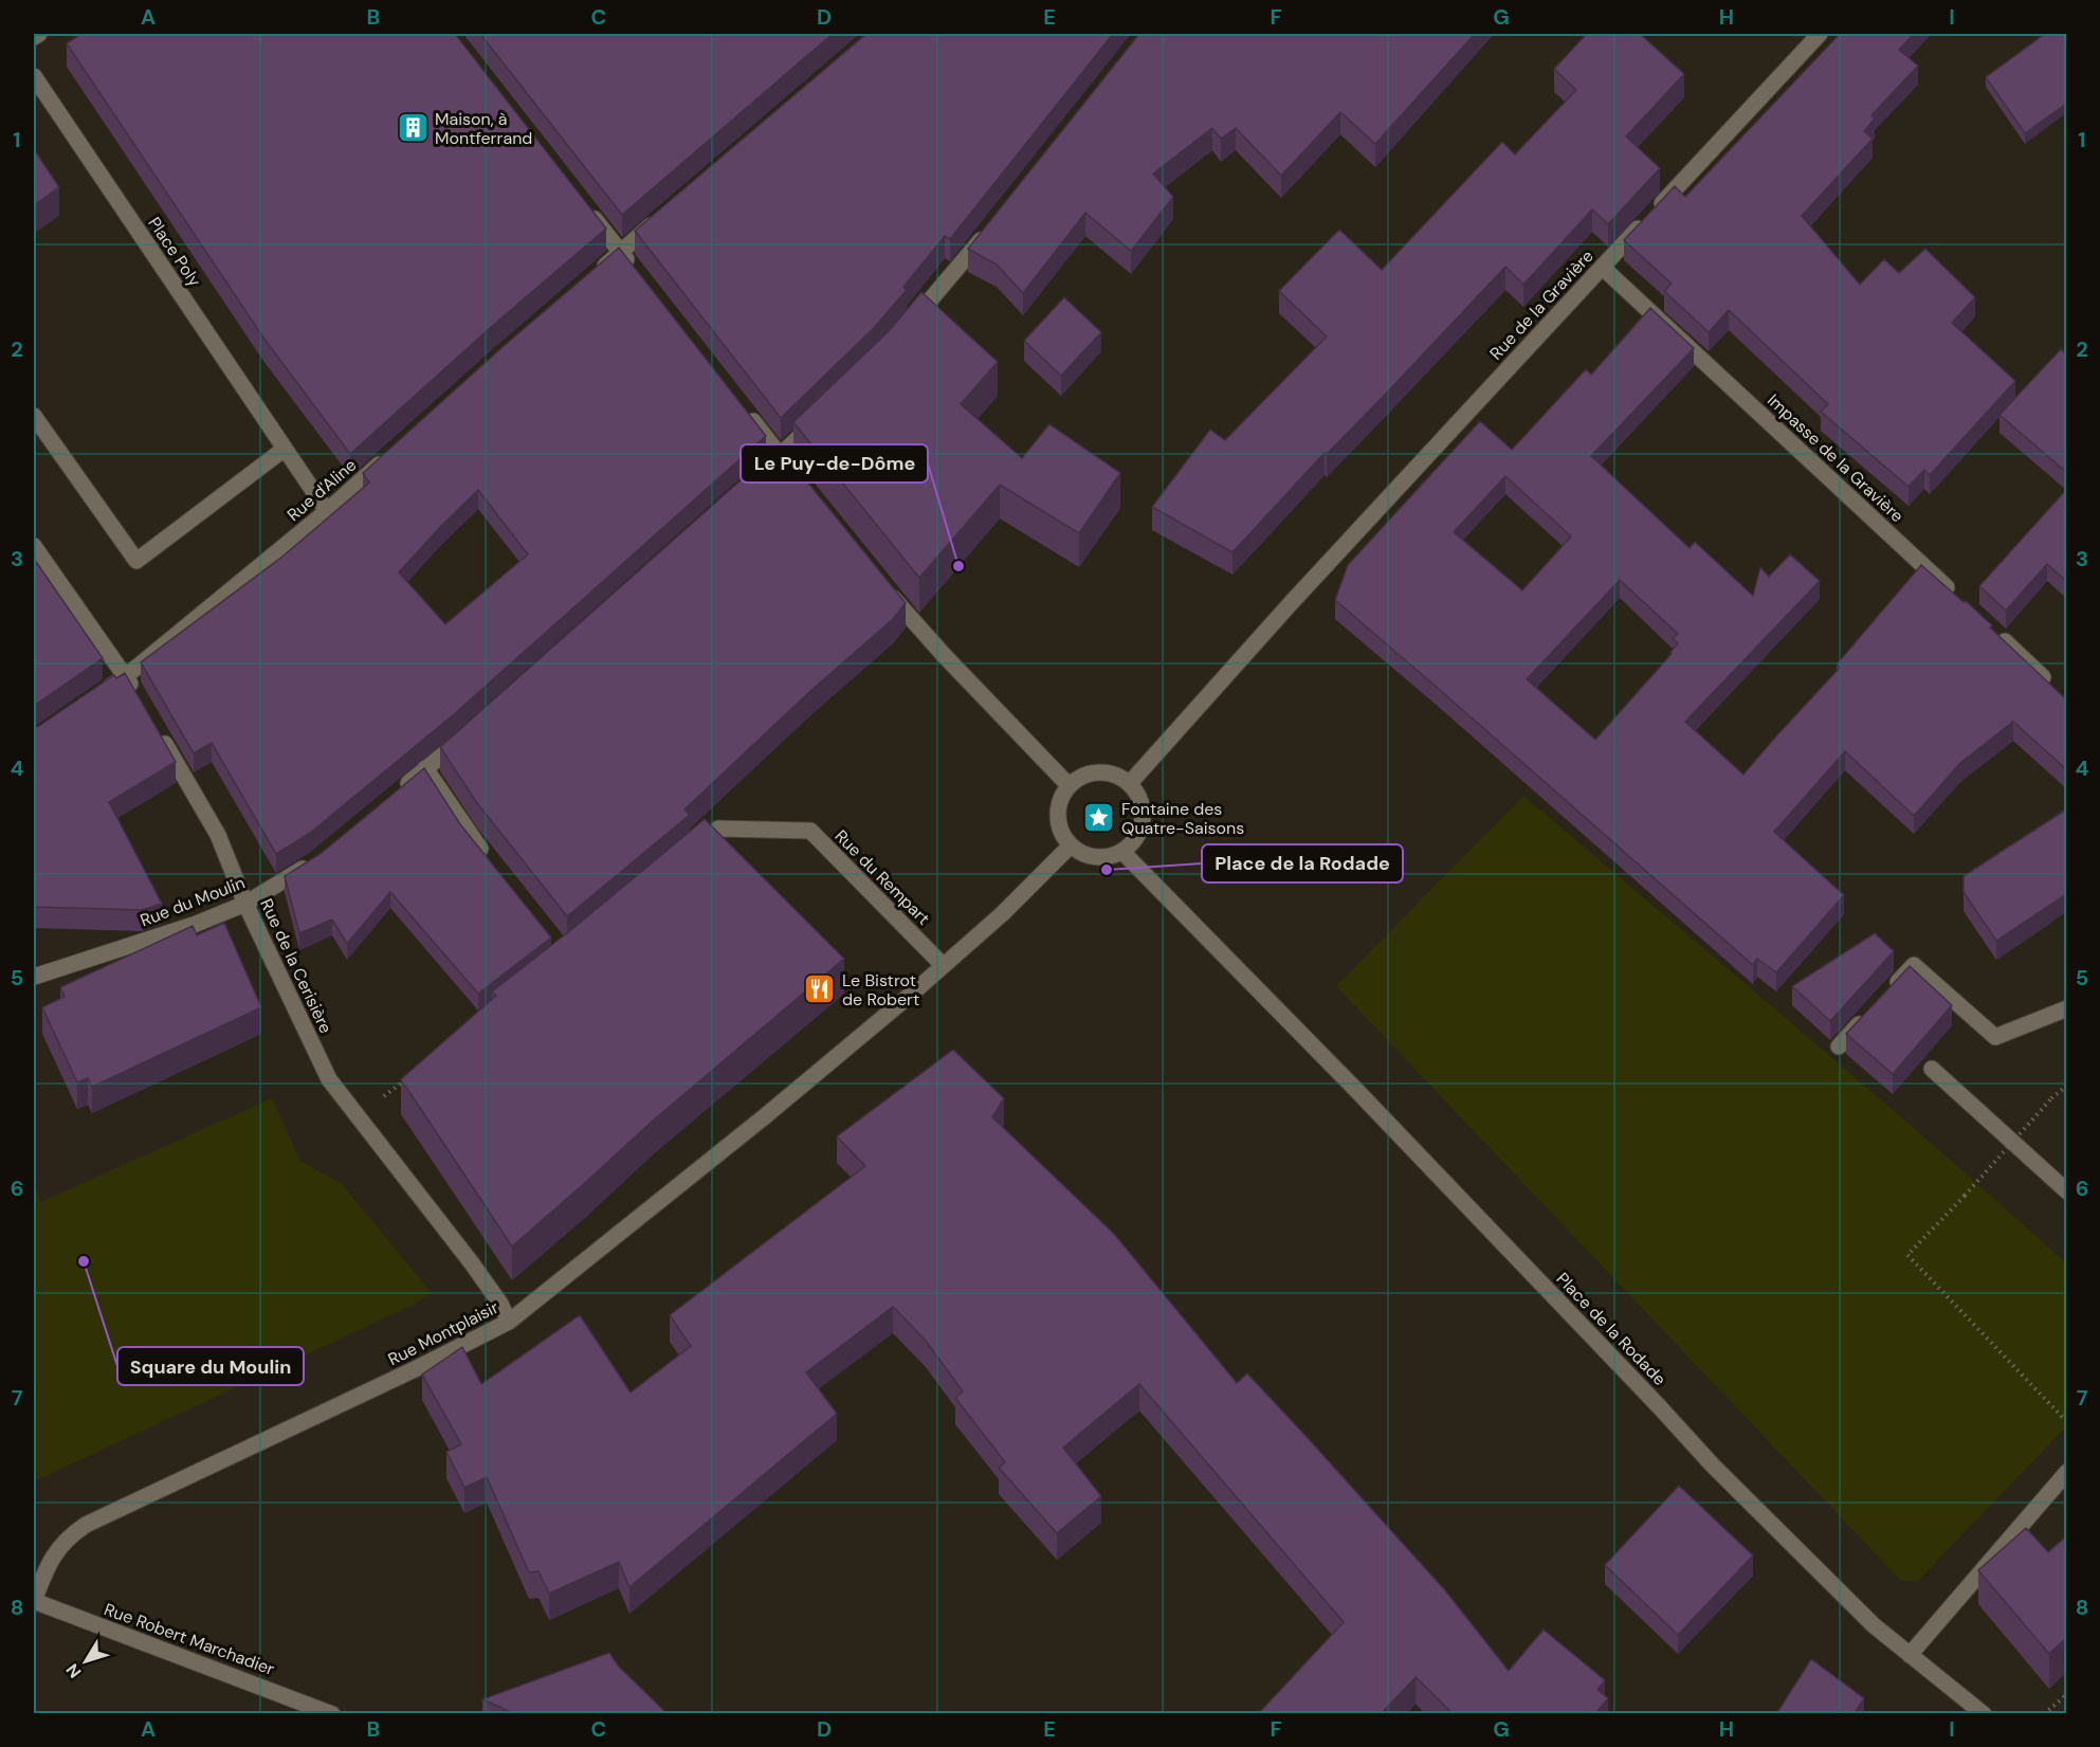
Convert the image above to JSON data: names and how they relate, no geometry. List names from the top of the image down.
{
  "streets": {
    "street": [
      "Place Poly",
      "Rue de la Gravière",
      "Impasse de la Gravière",
      "Rue d'Aline",
      "Rue du Rempart",
      "Rue du Moulin",
      "Rue de la Cerisière",
      "Place de la Rodade",
      "Rue Montplaisir",
      "Rue Robert Marchadier"
    ]
  },
  "crossings": [
    ["Place Poly", "Rue d'Aline"],
    ["Rue de la Gravière", "Impasse de la Gravière"],
    ["Rue de la Gravière", "Place de la Rodade"],
    ["Rue du Rempart", "Rue Montplaisir"],
    ["Rue du Moulin", "Rue de la Cerisière"],
    ["Rue de la Cerisière", "Rue Montplaisir"],
    ["Rue Montplaisir", "Rue Robert Marchadier"]
  ],
  "places": {
    "building": ["Maison, à Montferrand"],
    "other": ["Le Puy-de-Dôme", "Place de la Rodade", "Square du Moulin"],
    "place": ["Fontaine des Quatre-Saisons"],
    "restaurant": ["Le Bistrot de Robert"]
  },
  "north": "bottom left",
  "grid": {
    "columns": [
      "A",
      "B",
      "C",
      "D",
      "E",
      "F",
      "G",
      "H",
      "I"
    ],
    "rows": [
      "1",
      "2",
      "3",
      "4",
      "5",
      "6",
      "7",
      "8"
    ]
  }
}
